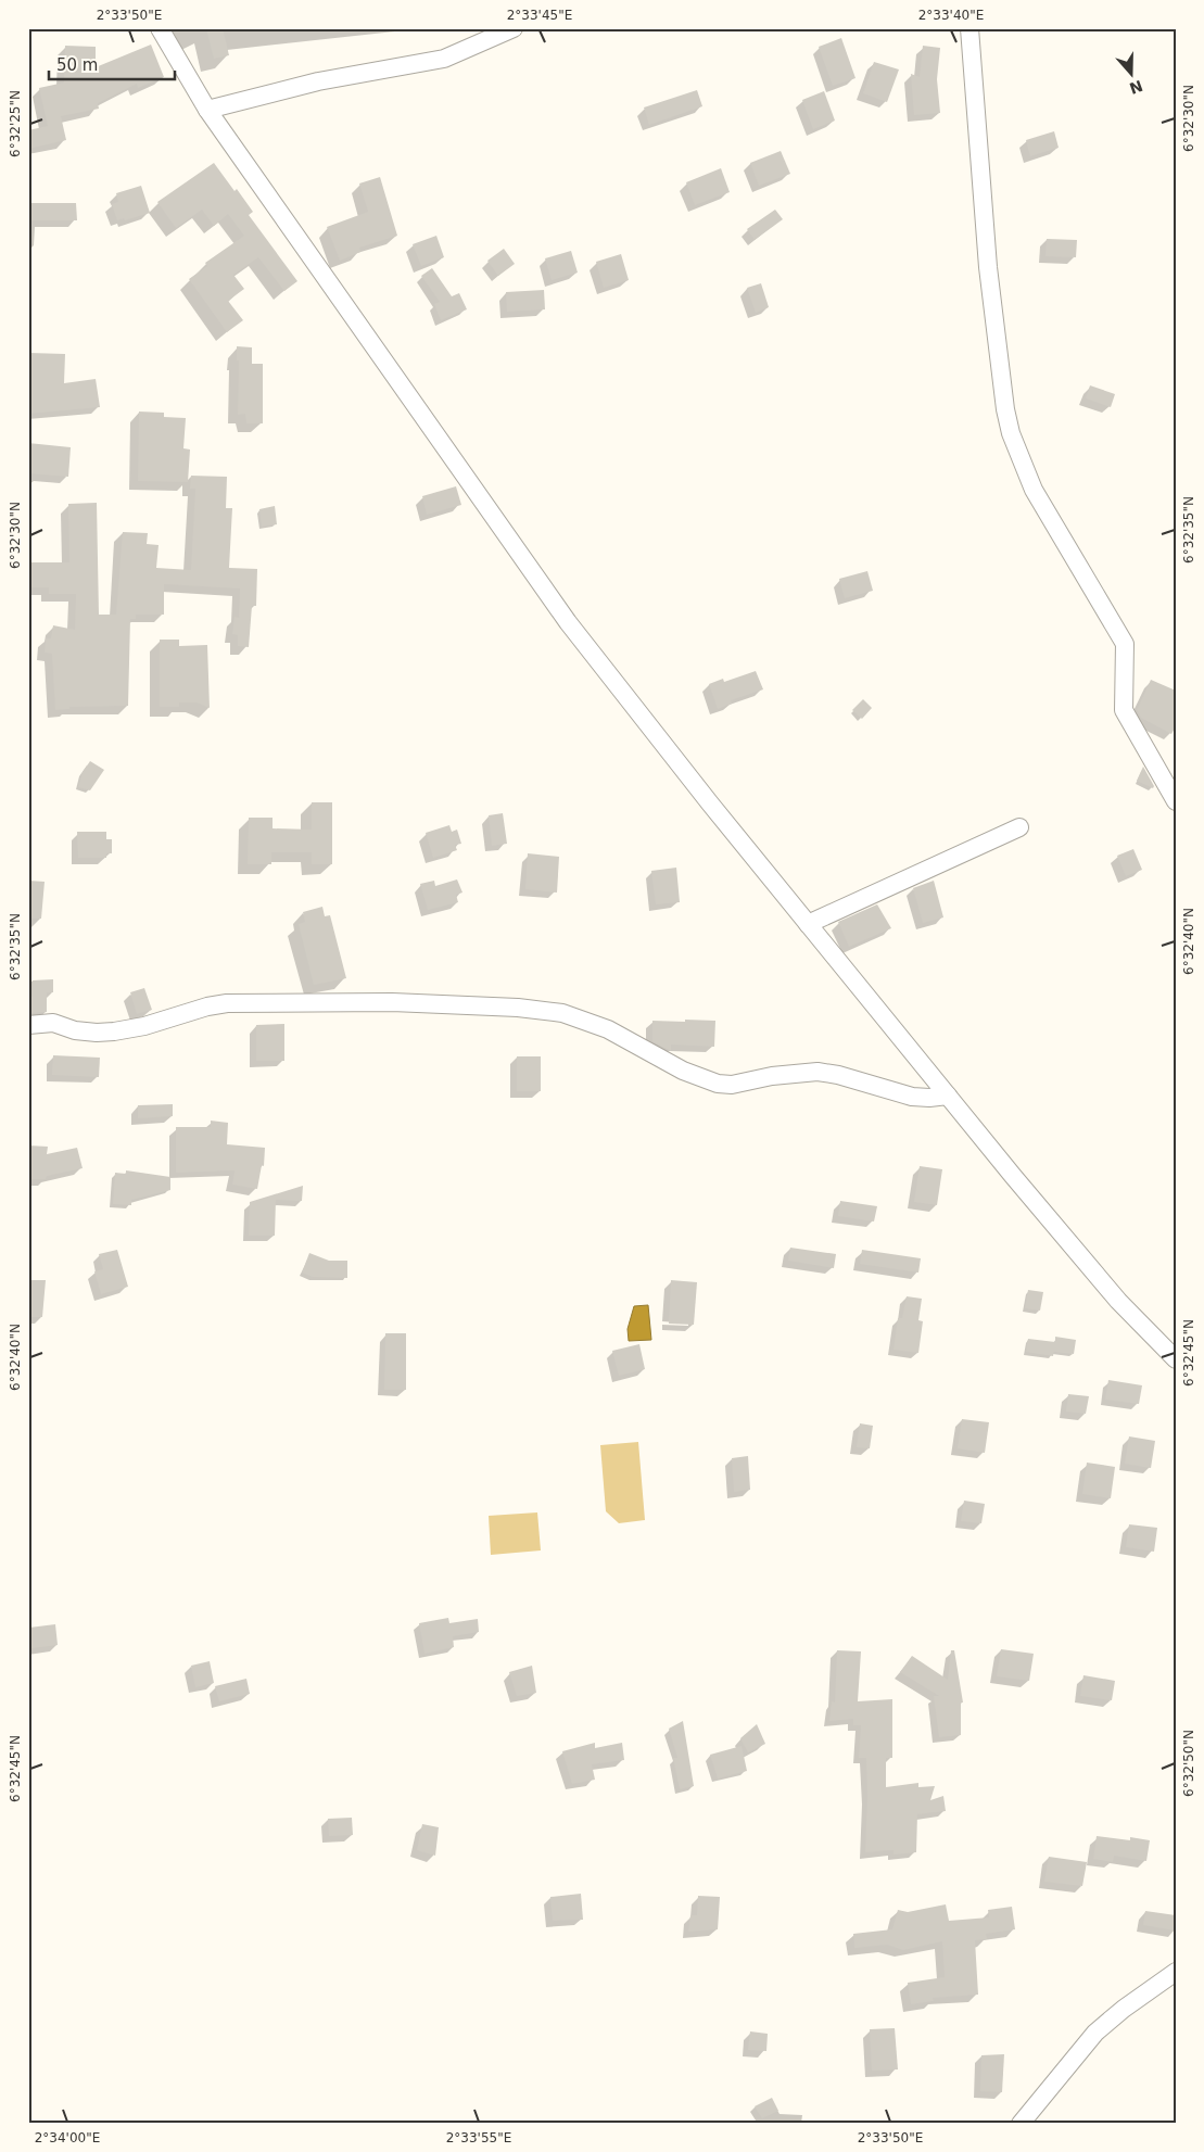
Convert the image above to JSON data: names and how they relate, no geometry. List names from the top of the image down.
{
  "scale_bar": "50 m",
  "north": "bottom",
  "coordinates": [
    "2°33'50\"E",
    "2°33'45\"E",
    "2°33'40\"E",
    "6°32'30\"N",
    "6°32'25\"N",
    "6°32'35\"N",
    "6°32'40\"N",
    "6°32'45\"N",
    "6°32'50\"N",
    "2°34'00\"E",
    "2°33'55\"E"
  ]
}
